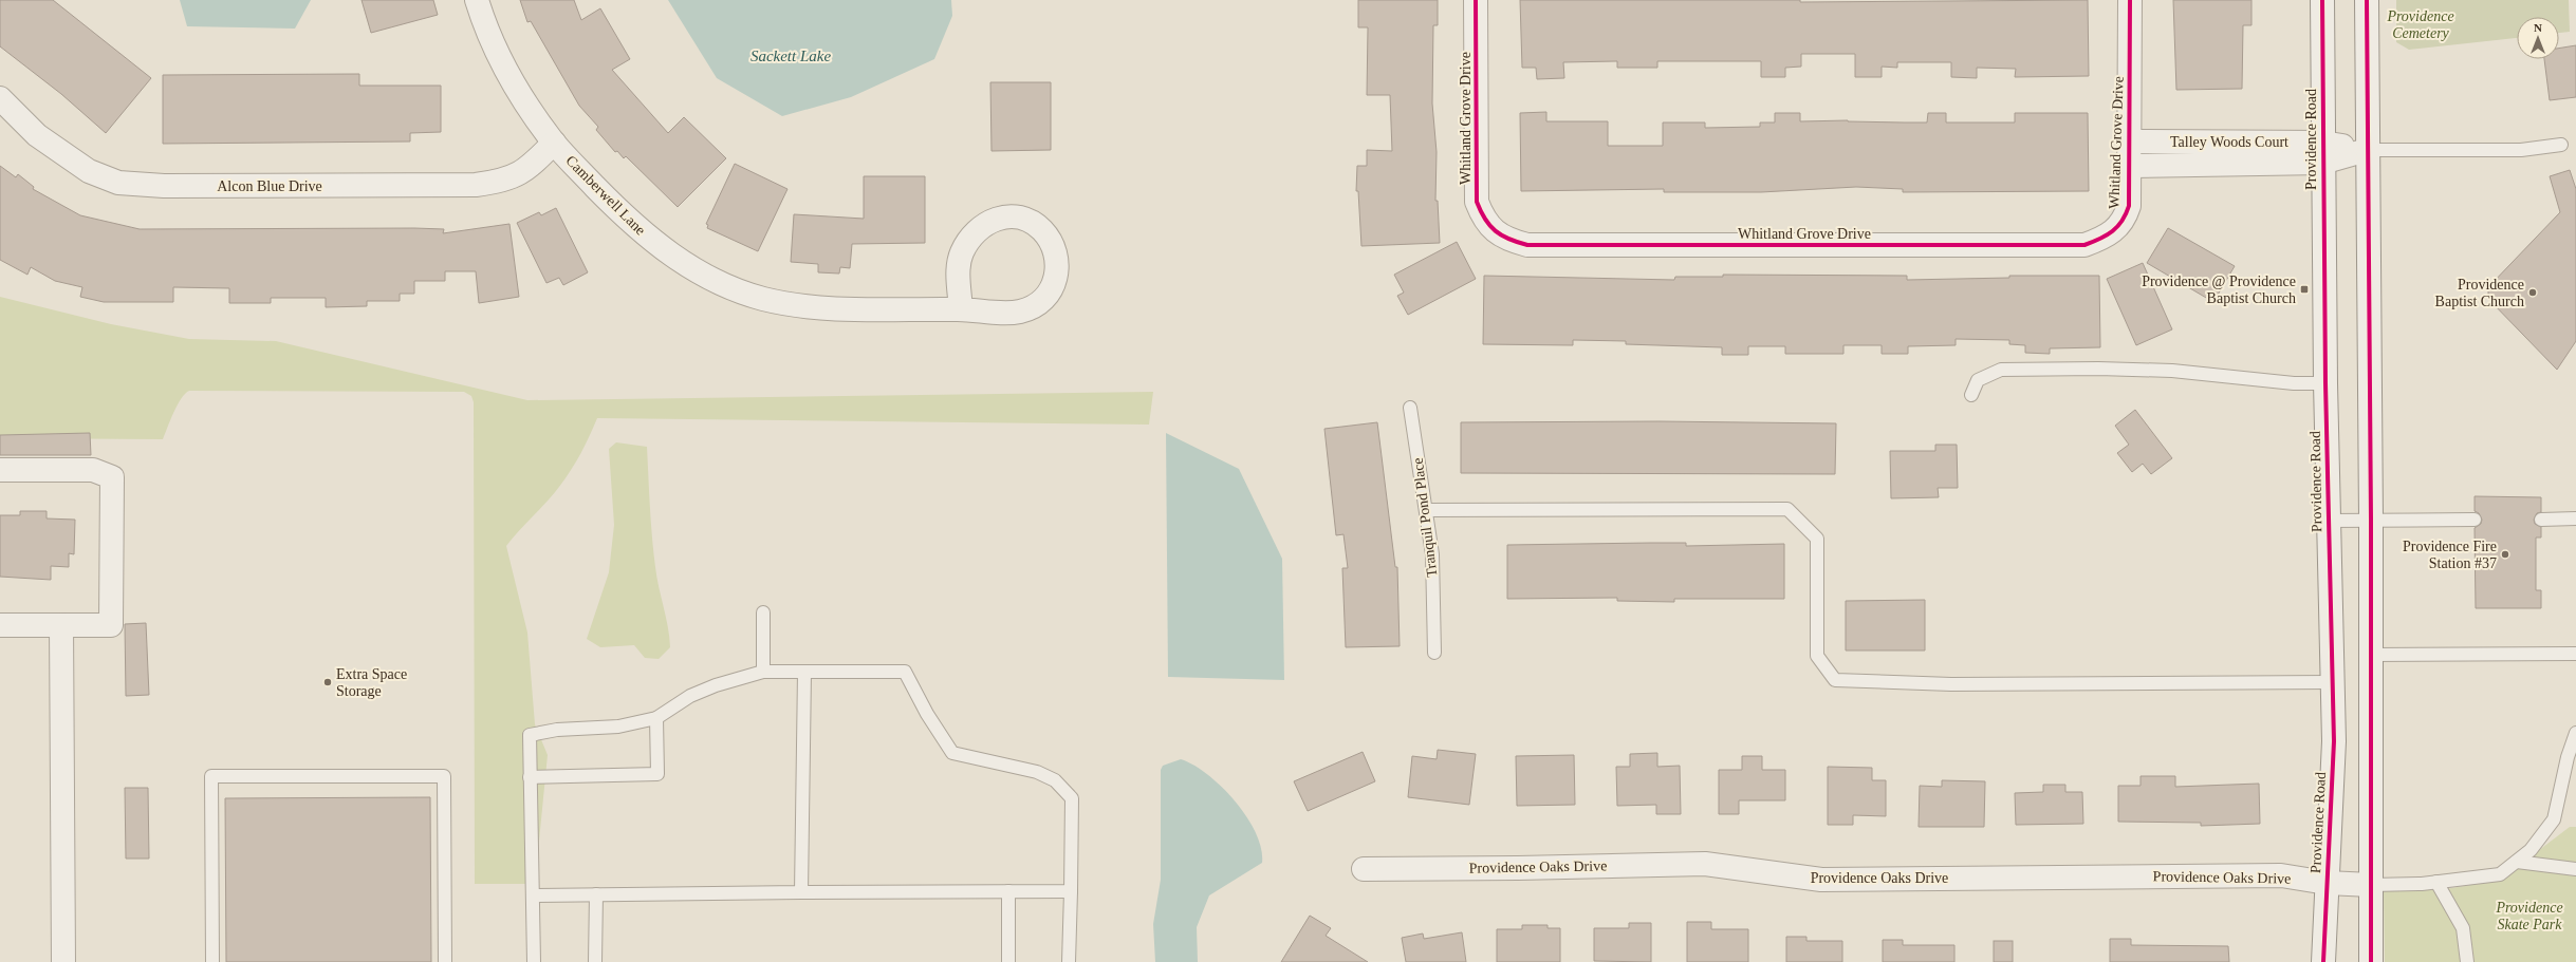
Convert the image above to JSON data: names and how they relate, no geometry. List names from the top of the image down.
{
  "streets": {
    "street": [
      "Whitland Grove Drive",
      "Providence Road",
      "Talley Woods Court",
      "Alcon Blue Drive",
      "Camberwell Lane",
      "Providence Oaks Drive"
    ],
    "lane": ["Tranquil Pond Place"]
  },
  "crossings": [
    ["Whitland Grove Drive", "Talley Woods Court"],
    ["Providence Road", "Talley Woods Court"],
    ["Providence Road", "Providence Oaks Drive"],
    ["Alcon Blue Drive", "Camberwell Lane"]
  ],
  "water": ["Sackett Lake"],
  "parks": ["Providence Cemetery", "Providence Skate Park"],
  "places": {
    "transit": ["Providence @ Providence Baptist Church"],
    "other": ["Providence Baptist Church", "Providence Fire Station #37", "Extra Space Storage"]
  },
  "north": "top"
}
